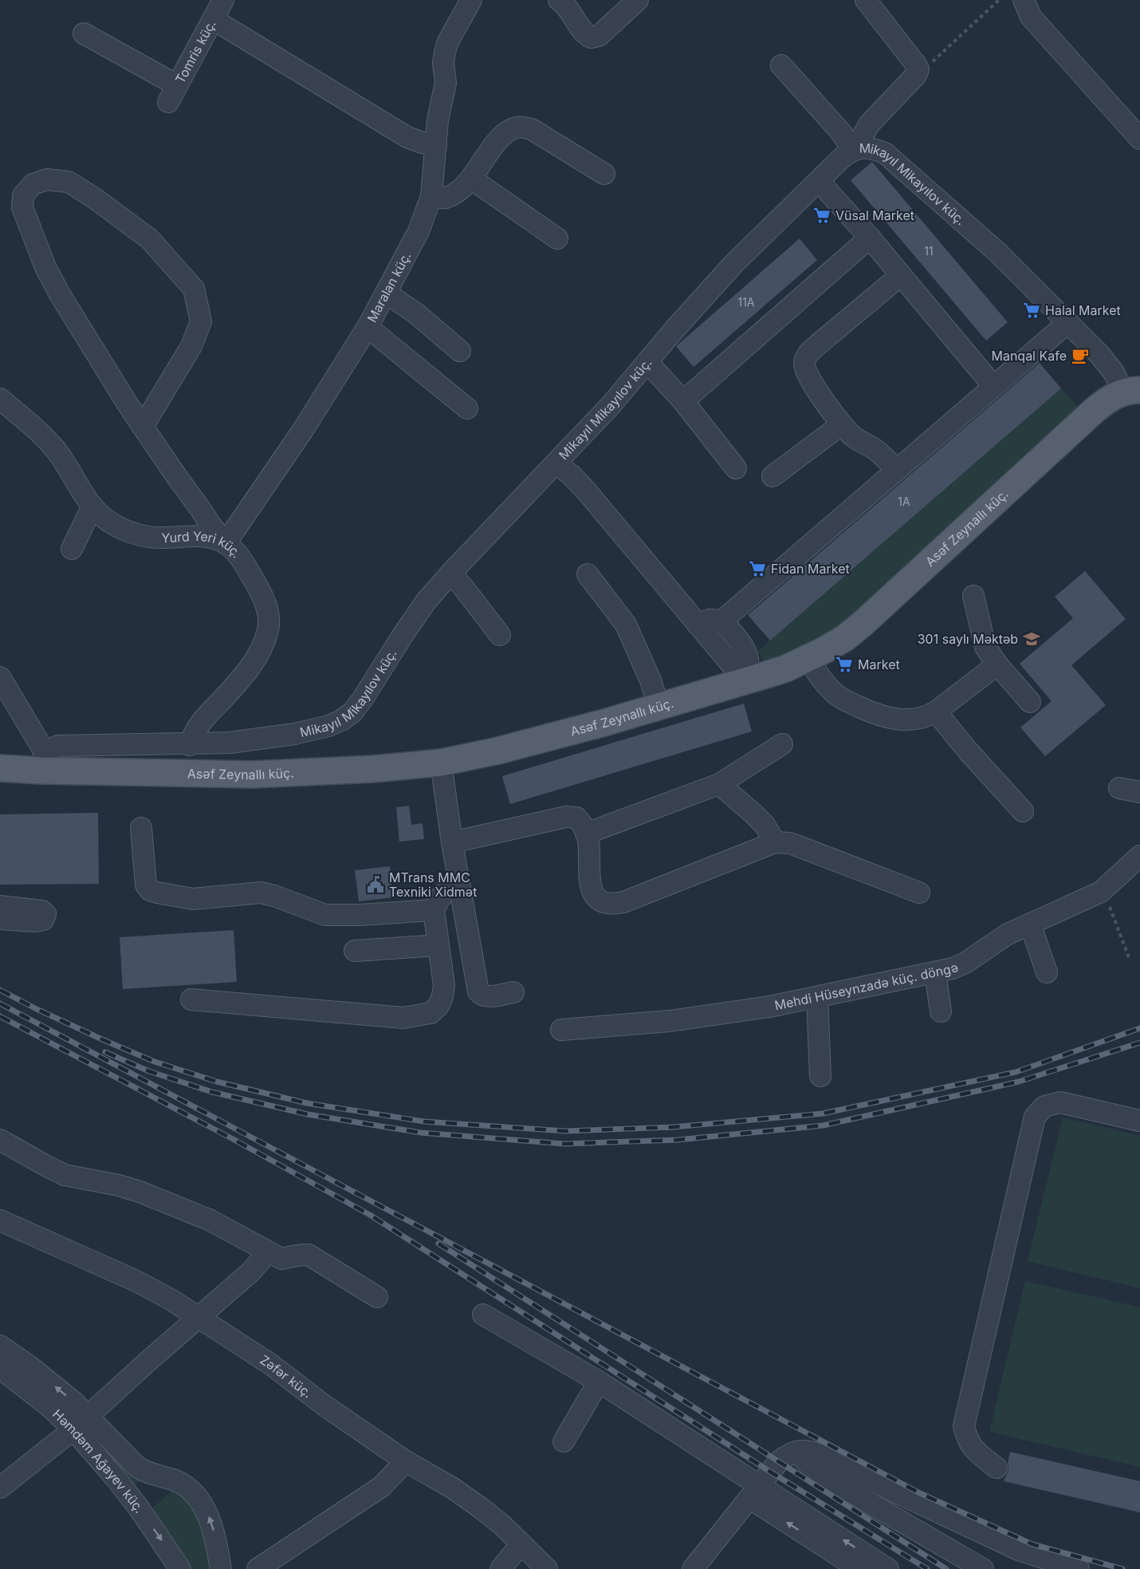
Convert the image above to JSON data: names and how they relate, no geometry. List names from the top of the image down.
{
  "streets": {
    "main road": ["Asəf Zeynallı küç."],
    "street": [
      "Tomris küç.",
      "Mikayıl Mikayılov küç.",
      "Maralan küç.",
      "Yurd Yeri küç.",
      "Mehdi Hüseynzadə küç. döngə",
      "Zəfər küç.",
      "Həmdəm Ağayev küç."
    ]
  },
  "crossings": [
    ["Mikayıl Mikayılov küç.", "Asəf Zeynallı küç."],
    ["Mikayıl Mikayılov küç.", "Yurd Yeri küç."],
    ["Maralan küç.", "Yurd Yeri küç."]
  ],
  "places": {
    "supermarket": [
      "Vüsal Market",
      "Halal Market",
      "Fidan Market",
      "Market"
    ],
    "cafe": ["Manqal Kafe"],
    "school or university": ["301 saylı Məktəb"],
    "public building": ["MTrans MMC Texniki Xidmət"]
  },
  "house_numbers": ["11", "11A", "1A"]
}
